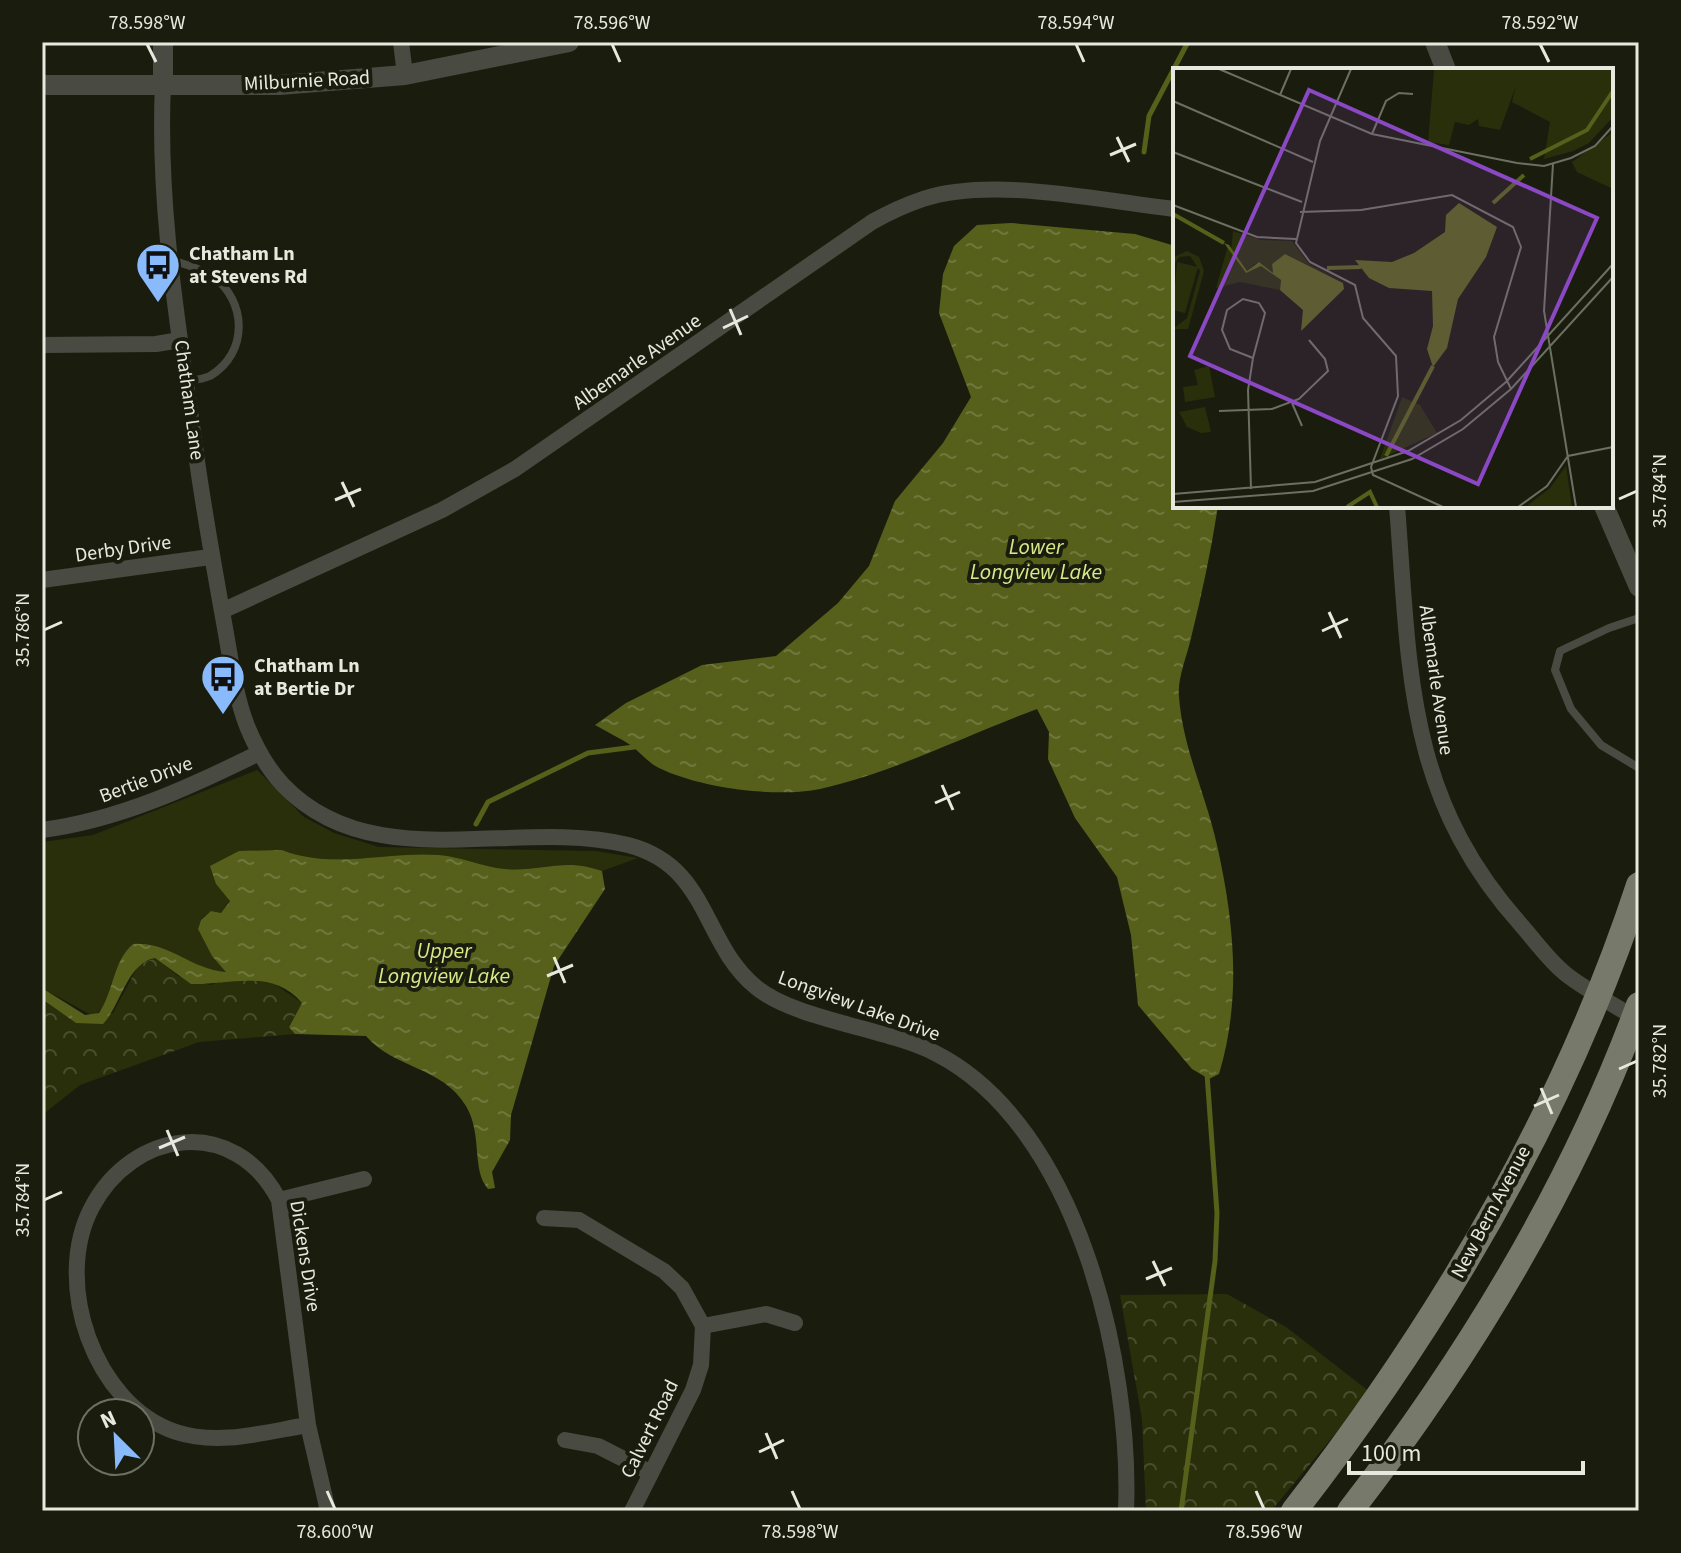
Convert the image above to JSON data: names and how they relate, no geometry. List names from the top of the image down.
{
  "streets": {
    "main road": ["New Bern Avenue"],
    "street": [
      "Milburnie Road",
      "Albemarle Avenue",
      "Chatham Lane",
      "Derby Drive",
      "Bertie Drive",
      "Longview Lake Drive",
      "Dickens Drive",
      "Calvert Road"
    ]
  },
  "crossings": [
    ["Milburnie Road", "Chatham Lane"],
    ["Albemarle Avenue", "Chatham Lane"],
    ["Albemarle Avenue", "New Bern Avenue"],
    ["Chatham Lane", "Derby Drive"],
    ["Chatham Lane", "Bertie Drive"],
    ["Chatham Lane", "Longview Lake Drive"],
    ["Bertie Drive", "Longview Lake Drive"]
  ],
  "water": ["Lower Longview Lake", "Upper Longview Lake"],
  "places": {
    "bus stop": ["Chatham Ln at Stevens Rd", "Chatham Ln at Bertie Dr"]
  },
  "scale_bar": "100 m",
  "north": "top left",
  "coordinates": [
    "78.598°W",
    "78.596°W",
    "78.594°W",
    "78.592°W",
    "35.784°N",
    "35.786°N",
    "35.782°N",
    "78.600°W"
  ]
}
